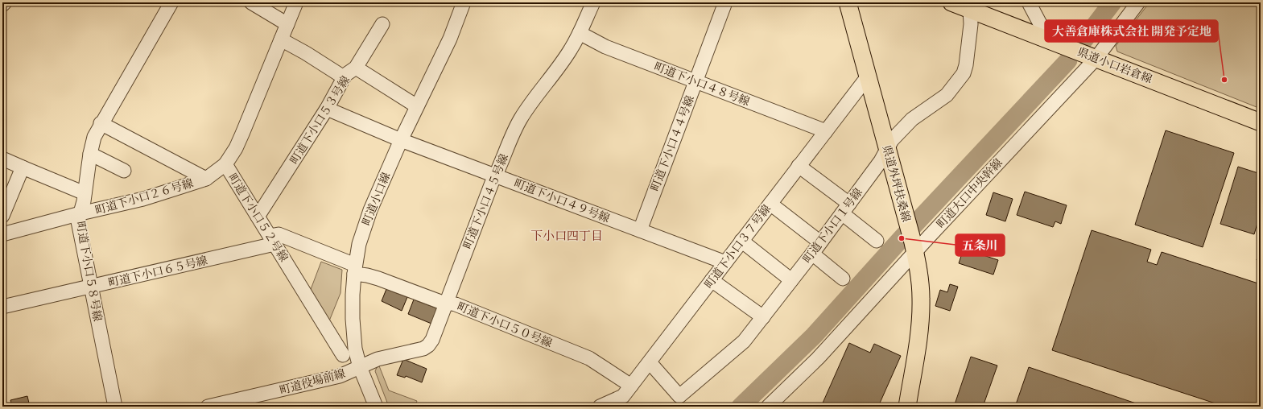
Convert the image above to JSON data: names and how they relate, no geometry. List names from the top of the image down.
{
  "streets": {
    "main road": ["県道小口岩倉線", "県道外坪扶桑線"],
    "street": [
      "町道下小口４８号線",
      "町道下小口５３号線",
      "町道下小口４４号線",
      "町道大口中央幹線",
      "町道下小口２６号線",
      "町道小口線",
      "町道下小口４９号線",
      "町道下小口４５号線",
      "町道下小口５２号線",
      "町道下小口１号線",
      "町道下小口３７号線",
      "町道下小口５８号線",
      "町道下小口６５号線",
      "町道下小口５０号線",
      "町道役場前線"
    ]
  },
  "crossings": [
    ["県道小口岩倉線", "町道大口中央幹線"],
    ["県道小口岩倉線", "町道下小口１号線"],
    ["町道下小口４８号線", "町道下小口４４号線"],
    ["町道下小口４８号線", "町道下小口４５号線"],
    ["町道下小口４８号線", "町道下小口３７号線"],
    ["町道下小口５３号線", "町道下小口４９号線"],
    ["町道下小口５３号線", "町道下小口５２号線"],
    ["町道下小口４４号線", "町道下小口４９号線"],
    ["県道外坪扶桑線", "町道大口中央幹線"],
    ["県道外坪扶桑線", "町道下小口１号線"],
    ["県道外坪扶桑線", "町道下小口３７号線"],
    ["町道下小口２６号線", "町道下小口５２号線"],
    ["町道下小口２６号線", "町道下小口５８号線"],
    ["町道小口線", "町道下小口４９号線"],
    ["町道小口線", "町道下小口４５号線"],
    ["町道小口線", "町道下小口５０号線"],
    ["町道小口線", "町道役場前線"],
    ["町道下小口４９号線", "町道下小口４５号線"],
    ["町道下小口４９号線", "町道下小口３７号線"],
    ["町道下小口４５号線", "町道下小口５０号線"],
    ["町道下小口４５号線", "町道役場前線"],
    ["町道下小口５２号線", "町道下小口６５号線"],
    ["町道下小口５２号線", "町道下小口５０号線"],
    ["町道下小口１号線", "町道下小口３７号線"],
    ["町道下小口３７号線", "町道下小口５０号線"],
    ["町道下小口５８号線", "町道下小口６５号線"],
    ["町道下小口６５号線", "町道下小口５０号線"]
  ],
  "districts": ["下小口四丁目"],
  "places": ["大善倉庫株式会社 開発予定地", "五条川"]
}
